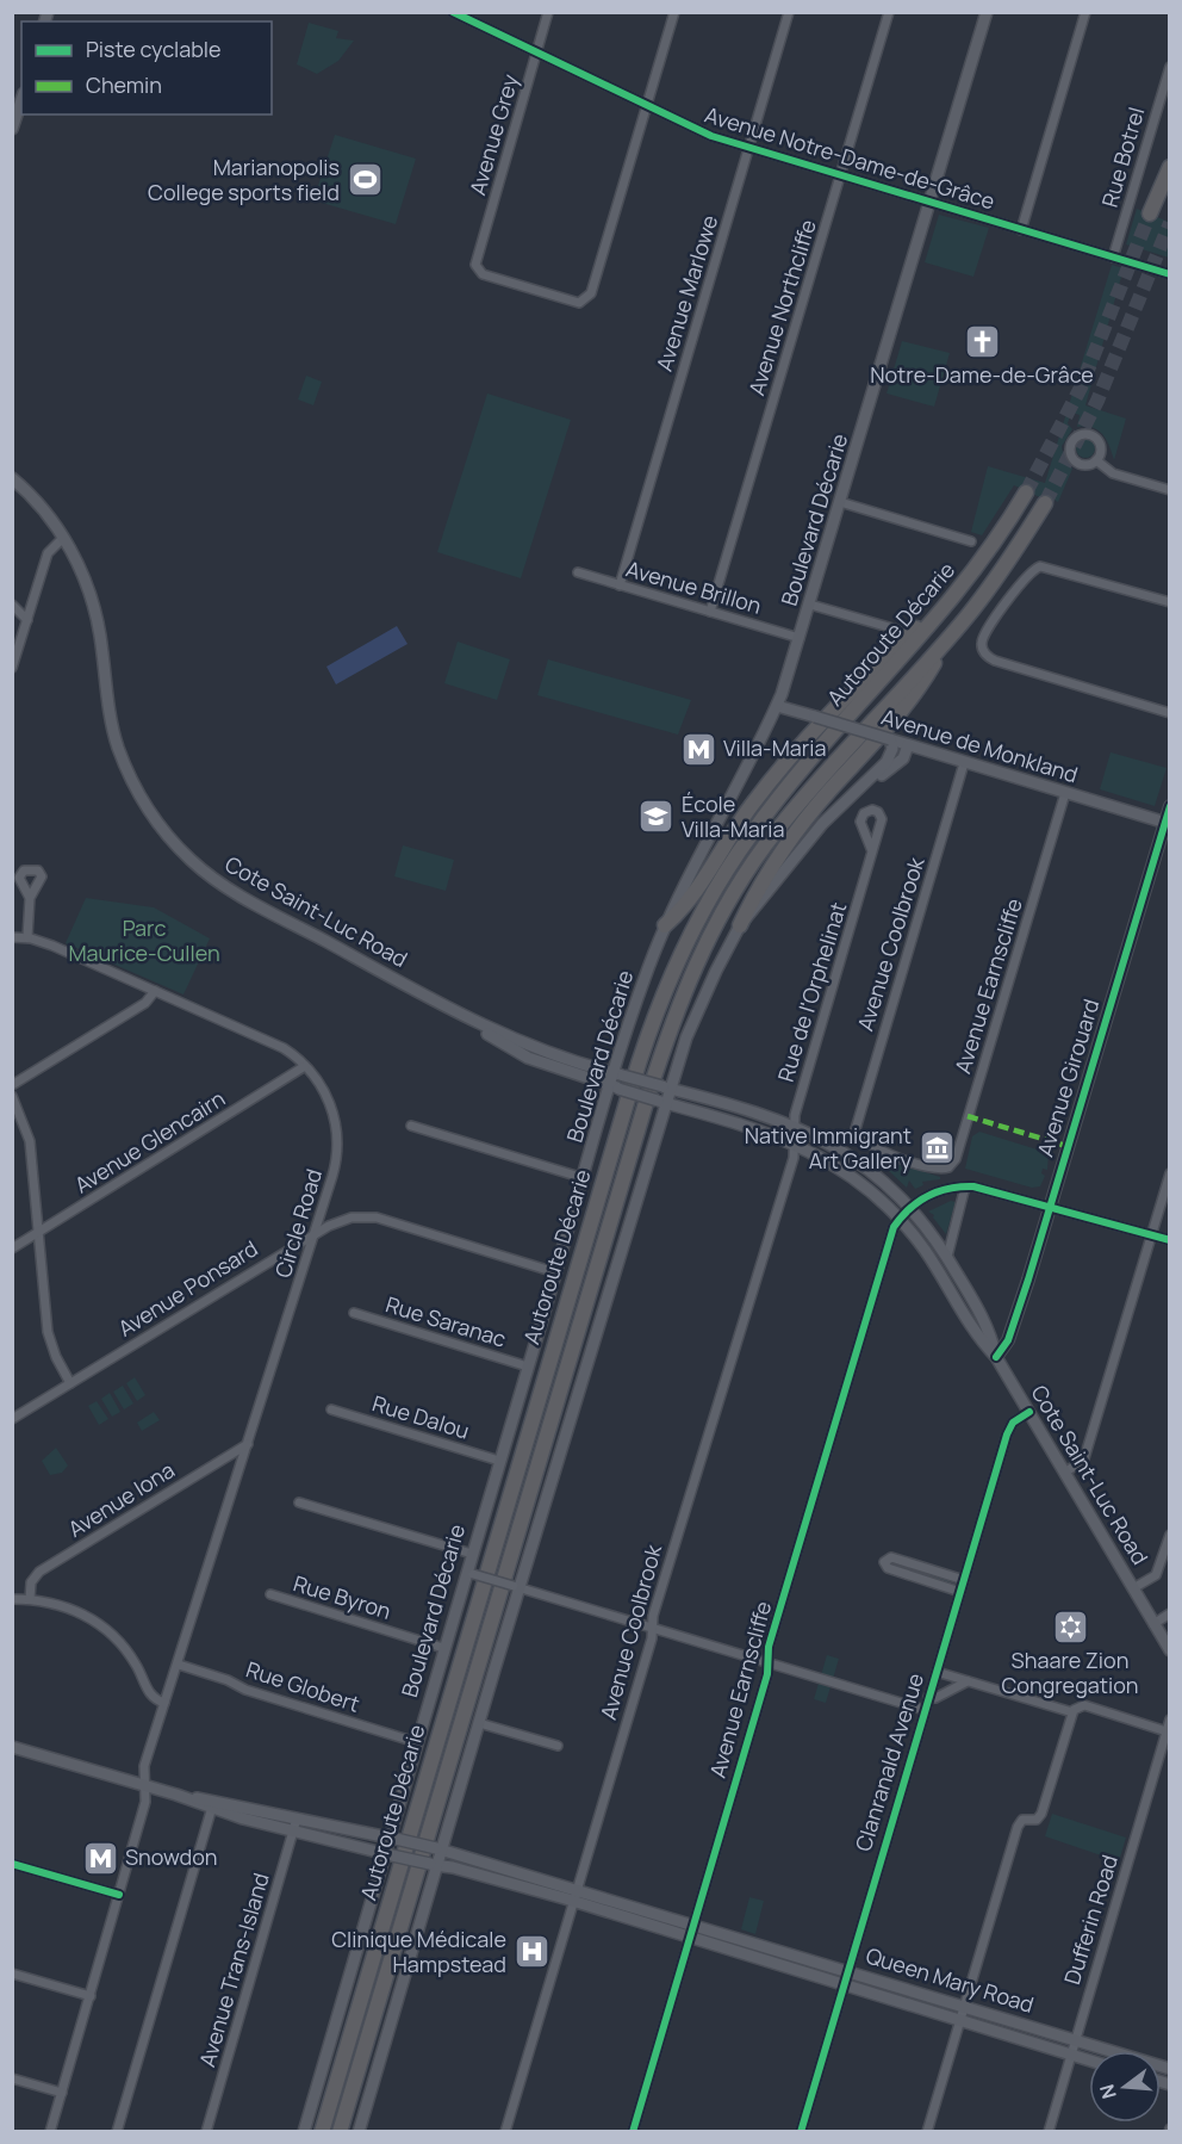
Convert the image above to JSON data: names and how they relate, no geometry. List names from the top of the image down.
{
  "streets": {
    "highway": ["Autoroute Décarie"],
    "main road": [
      "Boulevard Décarie",
      "Avenue de Monkland",
      "Cote Saint-Luc Road",
      "Avenue Girouard",
      "Queen Mary Road"
    ],
    "street": [
      "Avenue Grey",
      "Rue Botrel",
      "Avenue Notre-Dame-de-Grâce",
      "Avenue Marlowe",
      "Avenue Northcliffe",
      "Avenue Brillon",
      "Avenue Coolbrook",
      "Avenue Earnscliffe",
      "Rue de l'Orphelinat",
      "Avenue Glencairn",
      "Circle Road",
      "Avenue Ponsard",
      "Rue Saranac",
      "Rue Dalou",
      "Avenue Iona",
      "Rue Byron",
      "Rue Globert",
      "Clanranald Avenue",
      "Dufferin Road",
      "Avenue Trans-Island"
    ]
  },
  "crossings": [
    ["Avenue Grey", "Avenue Notre-Dame-de-Grâce"],
    ["Rue Botrel", "Avenue Notre-Dame-de-Grâce"],
    ["Avenue Notre-Dame-de-Grâce", "Avenue Marlowe"],
    ["Avenue Notre-Dame-de-Grâce", "Avenue Northcliffe"],
    ["Avenue Notre-Dame-de-Grâce", "Boulevard Décarie"],
    ["Avenue Marlowe", "Avenue Brillon"],
    ["Avenue Northcliffe", "Avenue Brillon"],
    ["Boulevard Décarie", "Avenue Brillon"],
    ["Boulevard Décarie", "Avenue de Monkland"],
    ["Boulevard Décarie", "Cote Saint-Luc Road"],
    ["Boulevard Décarie", "Avenue Ponsard"],
    ["Boulevard Décarie", "Rue Saranac"],
    ["Boulevard Décarie", "Rue Dalou"],
    ["Boulevard Décarie", "Rue Byron"],
    ["Boulevard Décarie", "Rue Globert"],
    ["Boulevard Décarie", "Queen Mary Road"],
    ["Avenue de Monkland", "Avenue Coolbrook"],
    ["Avenue de Monkland", "Avenue Earnscliffe"],
    ["Avenue de Monkland", "Avenue Girouard"],
    ["Cote Saint-Luc Road", "Avenue Coolbrook"],
    ["Cote Saint-Luc Road", "Avenue Earnscliffe"],
    ["Cote Saint-Luc Road", "Rue de l'Orphelinat"],
    ["Cote Saint-Luc Road", "Avenue Girouard"],
    ["Cote Saint-Luc Road", "Clanranald Avenue"],
    ["Avenue Coolbrook", "Avenue Earnscliffe"],
    ["Avenue Coolbrook", "Rue de l'Orphelinat"],
    ["Avenue Coolbrook", "Queen Mary Road"],
    ["Avenue Earnscliffe", "Queen Mary Road"],
    ["Avenue Glencairn", "Circle Road"],
    ["Circle Road", "Avenue Ponsard"],
    ["Circle Road", "Avenue Iona"],
    ["Circle Road", "Rue Globert"],
    ["Clanranald Avenue", "Queen Mary Road"],
    ["Dufferin Road", "Queen Mary Road"],
    ["Avenue Trans-Island", "Queen Mary Road"]
  ],
  "parks": ["Parc Maurice-Cullen"],
  "places": {
    "sports": ["Marianopolis College sports field"],
    "church": ["Notre-Dame-de-Grâce"],
    "metro station": ["Villa-Maria", "Snowdon"],
    "school or university": ["École Villa-Maria"],
    "museum": ["Native Immigrant Art Gallery"],
    "synagogue": ["Shaare Zion Congregation"],
    "hospital": ["Clinique Médicale Hampstead"]
  },
  "legend": ["Piste cyclable", "Chemin"],
  "north": "left"
}
